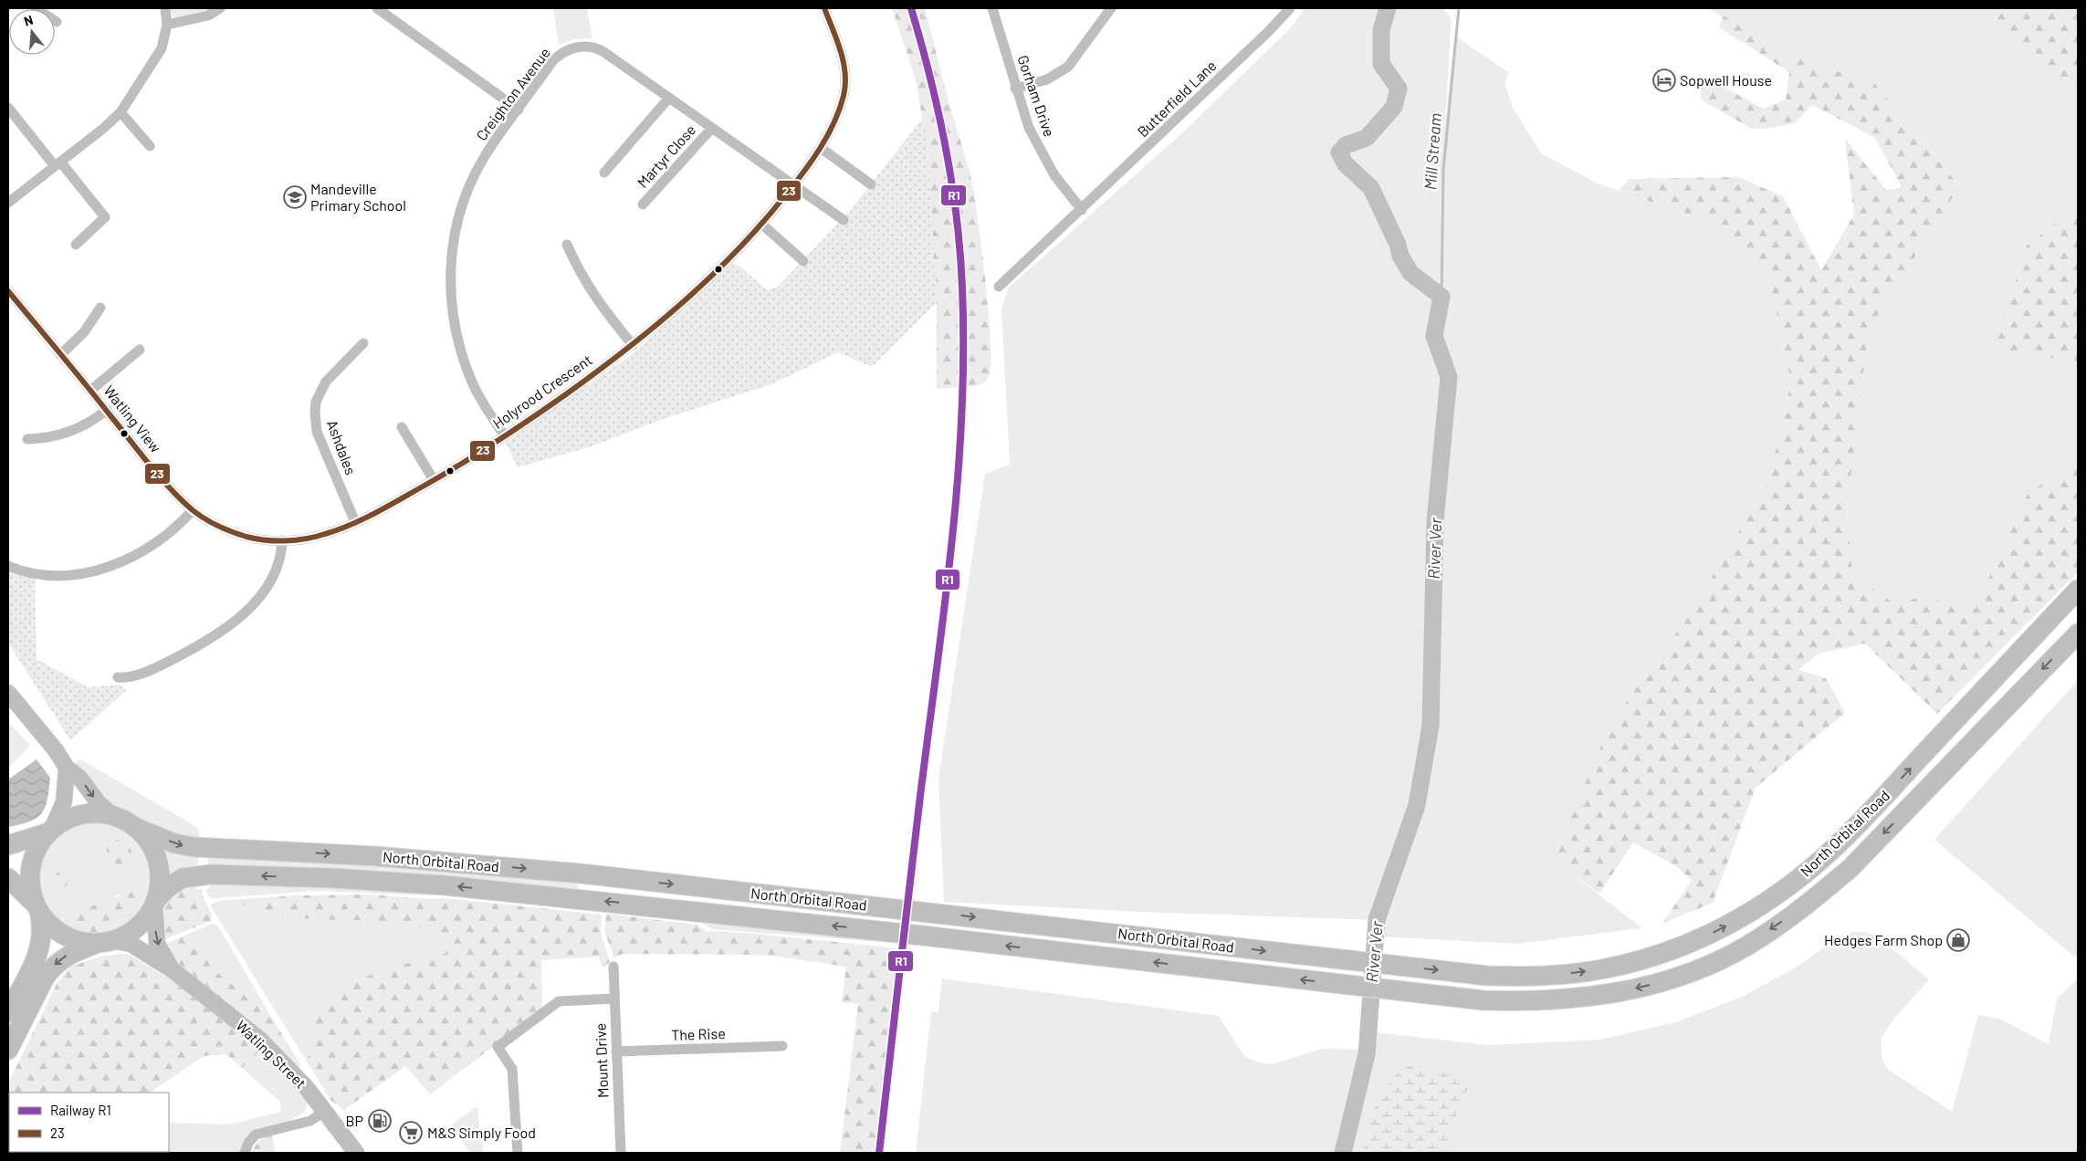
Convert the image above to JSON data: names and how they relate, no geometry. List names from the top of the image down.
{
  "streets": {
    "highway": ["North Orbital Road"],
    "main road": ["Watling Street"],
    "street": [
      "Creighton Avenue",
      "Gorham Drive",
      "Butterfield Lane",
      "Martyr Close",
      "Holyrood Crescent",
      "Watling View",
      "Ashdales",
      "The Rise",
      "Mount Drive"
    ]
  },
  "crossings": [
    ["Creighton Avenue", "Martyr Close"],
    ["Creighton Avenue", "Holyrood Crescent"],
    ["Gorham Drive", "Butterfield Lane"],
    ["Holyrood Crescent", "Watling View"],
    ["Holyrood Crescent", "Ashdales"],
    ["North Orbital Road", "Watling Street"],
    ["The Rise", "Mount Drive"]
  ],
  "water": ["Mill Stream", "River Ver"],
  "places": {
    "hotel": ["Sopwell House"],
    "school or university": ["Mandeville Primary School"],
    "shop": ["Hedges Farm Shop"],
    "fuel station": ["BP"],
    "supermarket": ["M&S Simply Food"]
  },
  "lines": ["rail line R1", "transit line 23"],
  "legend": ["Railway R1", "23"],
  "north": "top"
}
